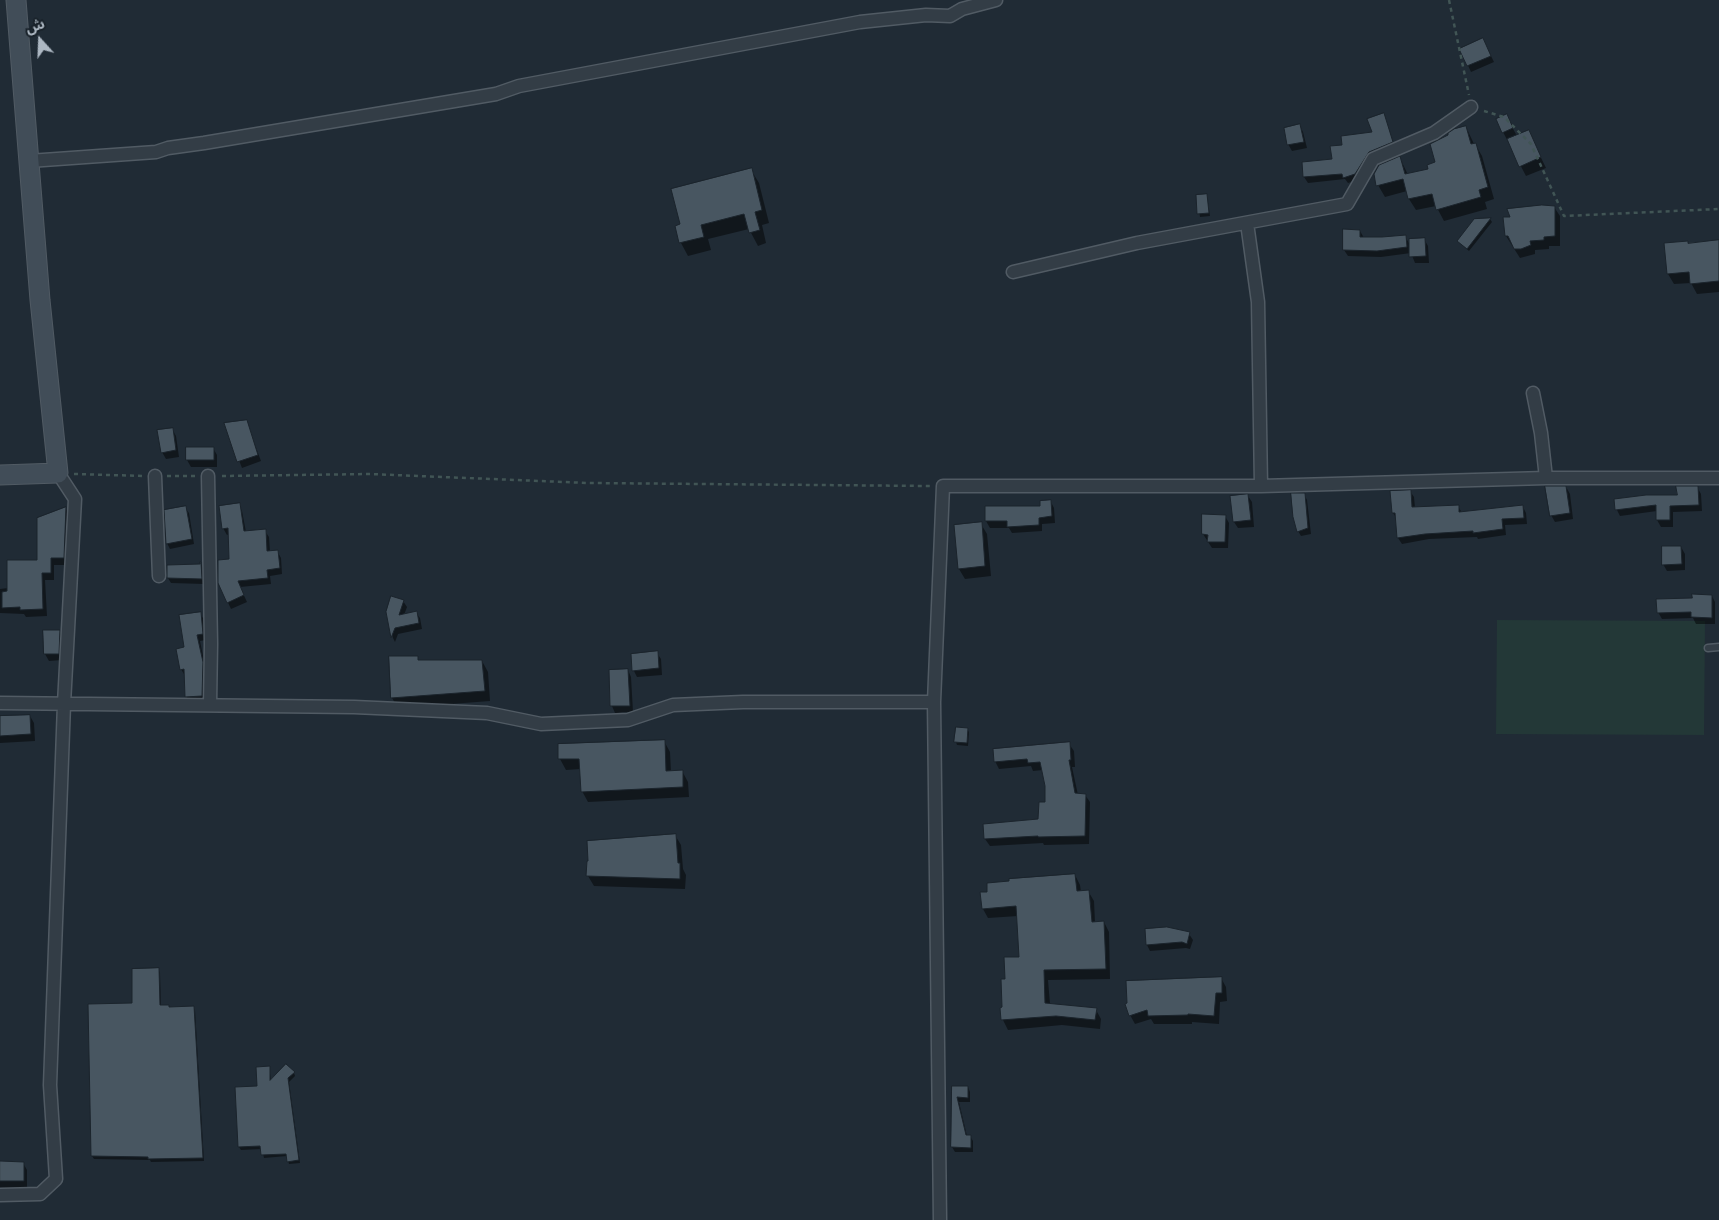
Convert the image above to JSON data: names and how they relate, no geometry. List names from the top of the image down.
{
  "north": "top"
}
